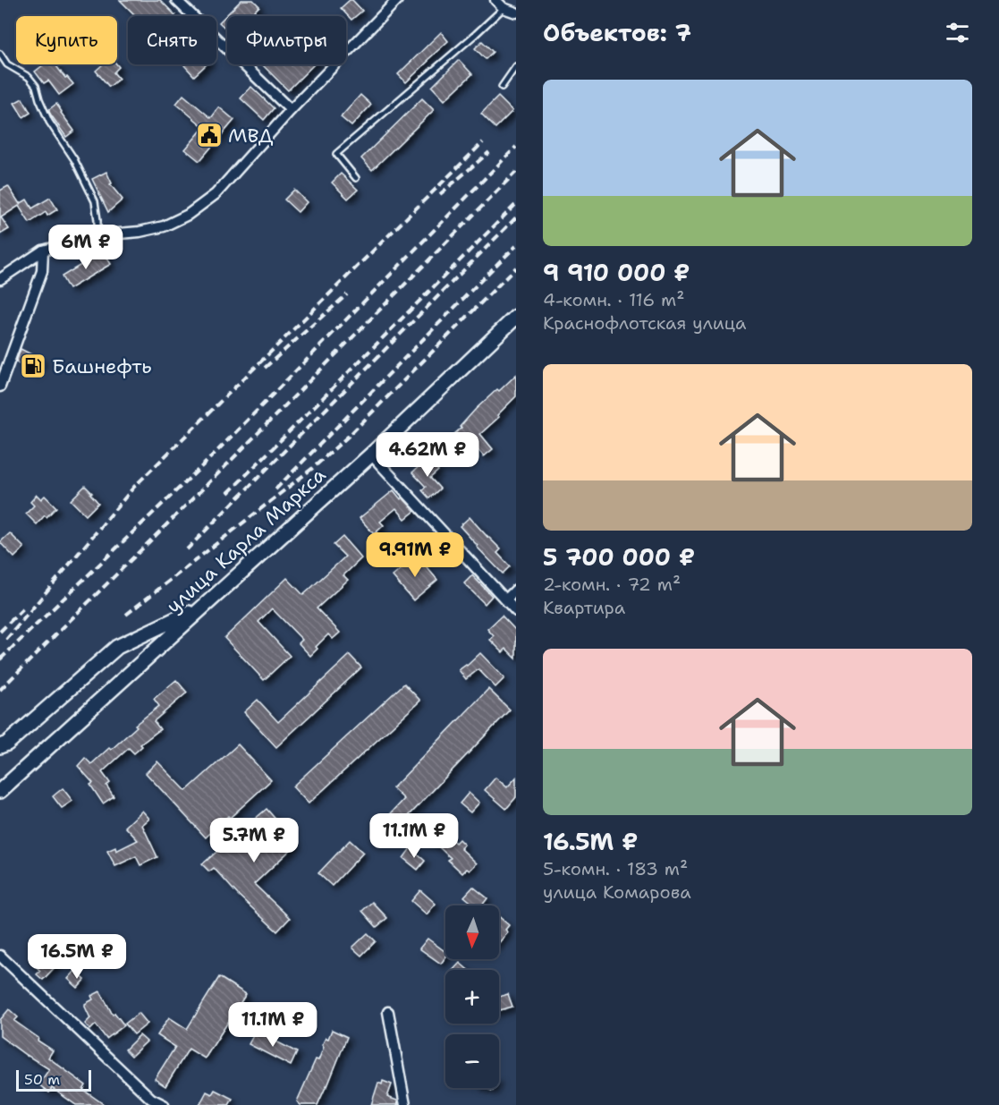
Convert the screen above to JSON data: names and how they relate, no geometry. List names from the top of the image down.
{
  "streets": {
    "street": ["улица Карла Маркса"]
  },
  "places": {
    "public building": ["МВД"],
    "fuel station": ["Башнефть"]
  },
  "scale_bar": "50 m",
  "north": "bottom",
  "page": {
    "heading": "Объектов: 7",
    "chip": ["Купить", "Снять", "Фильтры"],
    "list": [
      {
        "name": "9 910 000 ₽",
        "note": "4-комн. · 116 m² · Краснофлотская улица"
      },
      {
        "name": "5 700 000 ₽",
        "note": "2-комн. · 72 m² · Квартира"
      },
      {
        "name": "16.5M ₽",
        "note": "5-комн. · 183 m² · улица Комарова"
      }
    ],
    "price": [
      "6M ₽",
      "4.62M ₽",
      "9.91M ₽",
      "11.1M ₽",
      "5.7M ₽",
      "16.5M ₽",
      "11.1M ₽"
    ],
    "map_buttons": ["+", "−"],
    "scale": "50 m"
  }
}
